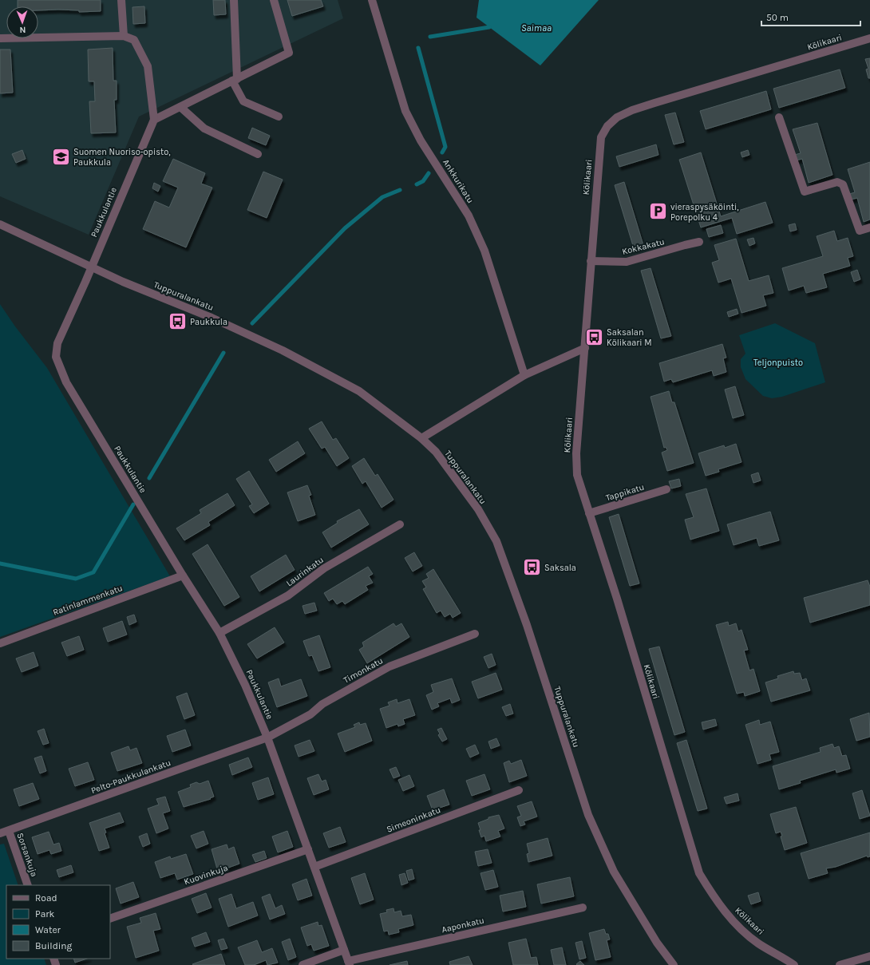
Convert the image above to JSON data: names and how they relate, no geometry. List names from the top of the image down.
{
  "streets": {
    "street": [
      "Kölikaari",
      "Ankkurikatu",
      "Paukkulantie",
      "Kokkakatu",
      "Tuppuralankatu",
      "Tappikatu",
      "Laurinkatu",
      "Ratinlammenkatu",
      "Timonkatu",
      "Pelto-Paukkulankatu",
      "Simeoninkatu",
      "Sorsankuja",
      "Kuovinkuja",
      "Aaponkatu"
    ]
  },
  "crossings": [
    ["Kölikaari", "Kokkakatu"],
    ["Kölikaari", "Tappikatu"],
    ["Paukkulantie", "Tuppuralankatu"],
    ["Paukkulantie", "Laurinkatu"],
    ["Paukkulantie", "Ratinlammenkatu"],
    ["Paukkulantie", "Timonkatu"],
    ["Paukkulantie", "Pelto-Paukkulankatu"],
    ["Paukkulantie", "Simeoninkatu"],
    ["Paukkulantie", "Kuovinkuja"],
    ["Paukkulantie", "Aaponkatu"],
    ["Timonkatu", "Pelto-Paukkulankatu"],
    ["Pelto-Paukkulankatu", "Sorsankuja"]
  ],
  "water": ["Saimaa"],
  "parks": ["Teljonpuisto"],
  "places": {
    "school or university": ["Suomen Nuoriso-opisto, Paukkula"],
    "parking": ["vieraspysäköinti, Porepolku 4"],
    "bus stop": ["Paukkula", "Saksalan Kölikaari M", "Saksala"]
  },
  "legend": [
    "Road",
    "Park",
    "Water",
    "Building"
  ],
  "scale_bar": "50 m",
  "north": "bottom"
}
